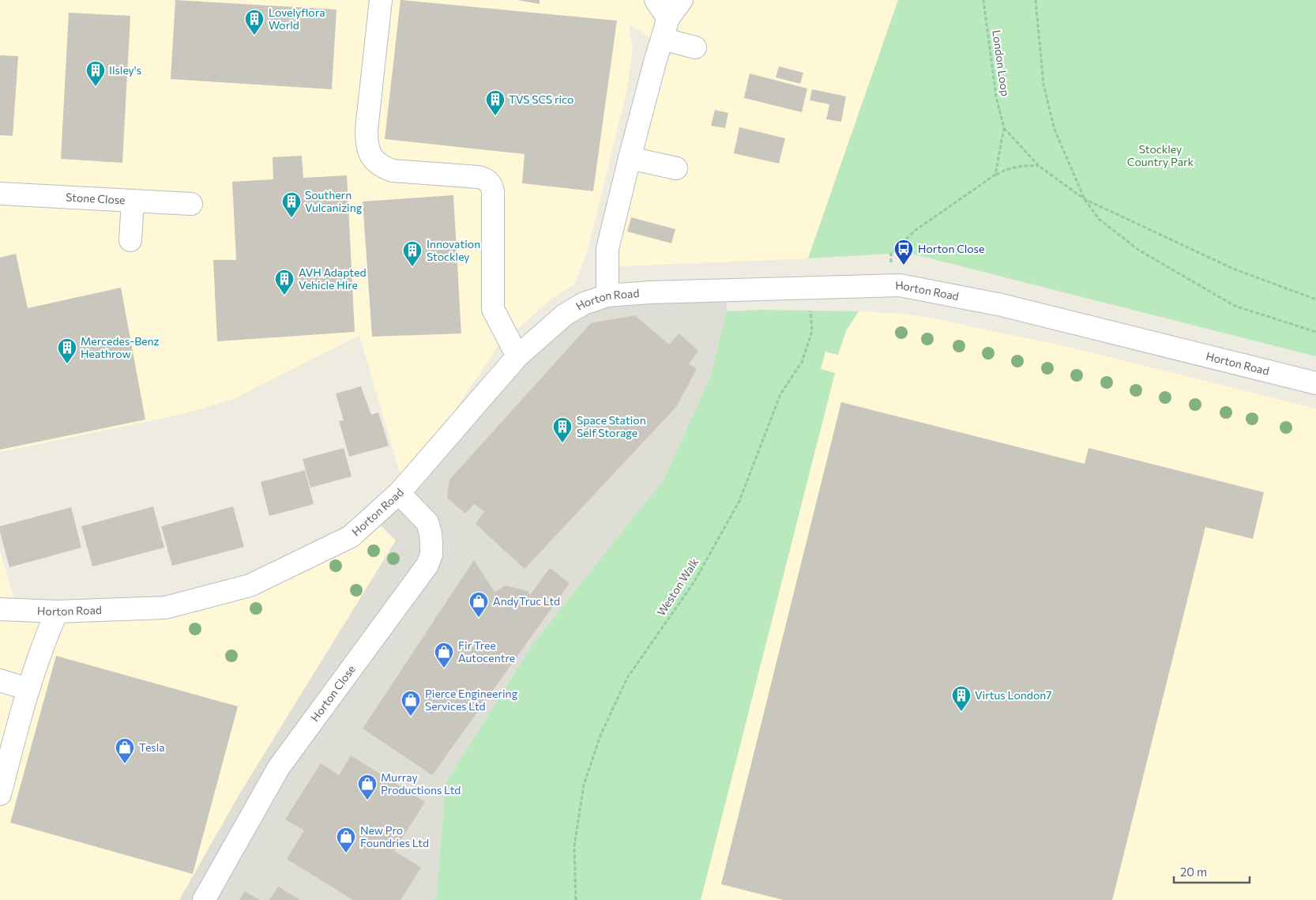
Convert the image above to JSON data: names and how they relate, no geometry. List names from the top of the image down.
{
  "streets": {
    "street": ["Stone Close", "Horton Road", "Horton Close"],
    "path": ["London Loop", "Weston Walk"]
  },
  "crossings": [
    ["Horton Road", "Weston Walk"],
    ["Horton Road", "Horton Close"]
  ],
  "parks": ["Stockley Country Park"],
  "places": {
    "building": [
      "Lovelyflora World",
      "Ilsley's",
      "TVS SCS rico",
      "Southern Vulcanizing",
      "Innovation Stockley",
      "AVH Adapted Vehicle Hire",
      "Mercedes-Benz Heathrow",
      "Space Station Self Storage",
      "Virtus London7"
    ],
    "bus stop": ["Horton Close"],
    "shop": [
      "AndyTruc Ltd",
      "Fir Tree Autocentre",
      "Pierce Engineering Services Ltd",
      "Tesla",
      "Murray Productions Ltd",
      "New Pro Foundries Ltd"
    ]
  },
  "scale_bar": "20 m"
}
